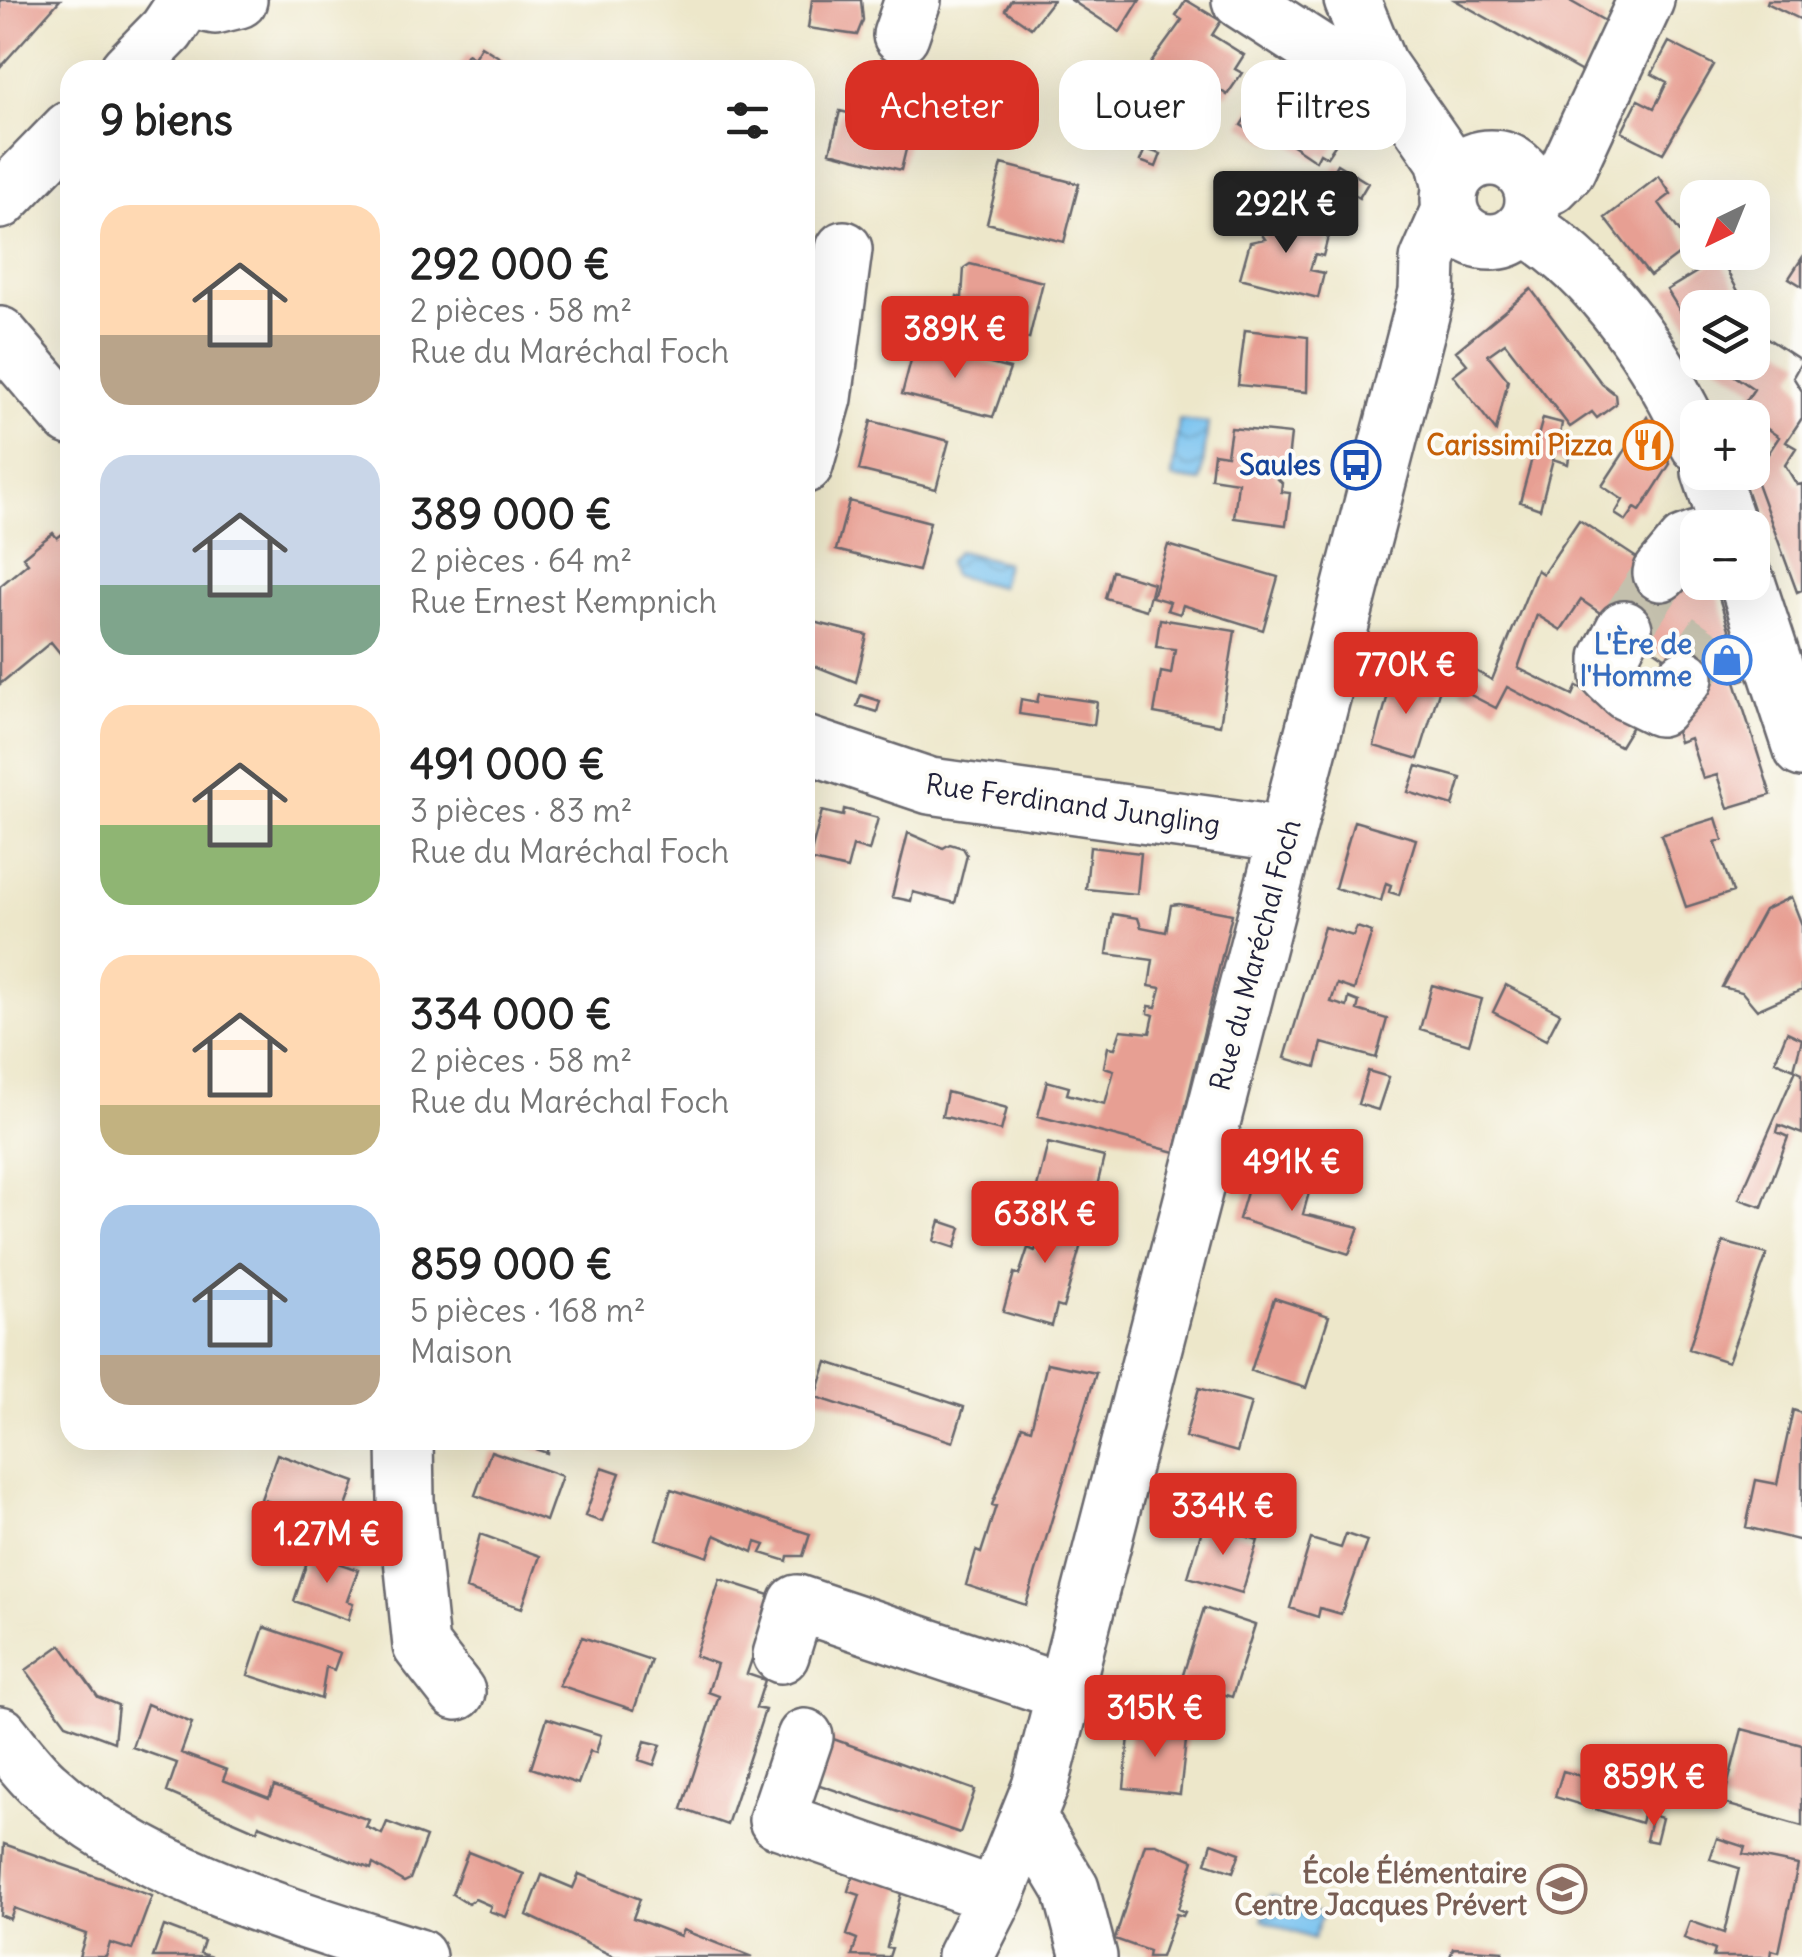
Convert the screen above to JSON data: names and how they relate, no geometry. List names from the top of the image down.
{
  "streets": {
    "street": ["Rue Ferdinand Jungling", "Rue du Maréchal Foch"]
  },
  "crossings": [
    ["Rue Ferdinand Jungling", "Rue du Maréchal Foch"]
  ],
  "places": {
    "restaurant": ["Carissimi Pizza"],
    "bus stop": ["Saules"],
    "shop": ["L'Ère de l'Homme"],
    "school or university": ["École Élémentaire Centre Jacques Prévert"]
  },
  "north": "bottom left",
  "page": {
    "chip": ["Acheter", "Louer", "Filtres"],
    "heading": "9 biens",
    "price": [
      "292K €",
      "389K €",
      "770K €",
      "491K €",
      "638K €",
      "334K €",
      "1.27M €",
      "315K €",
      "859K €"
    ],
    "map_buttons": ["+", "−"],
    "list": [
      {
        "name": "292 000 €",
        "note": "2 pièces · 58 m² · Rue du Maréchal Foch"
      },
      {
        "name": "389 000 €",
        "note": "2 pièces · 64 m² · Rue Ernest Kempnich"
      },
      {
        "name": "491 000 €",
        "note": "3 pièces · 83 m² · Rue du Maréchal Foch"
      },
      {
        "name": "334 000 €",
        "note": "2 pièces · 58 m² · Rue du Maréchal Foch"
      },
      {
        "name": "859 000 €",
        "note": "5 pièces · 168 m² · Maison"
      }
    ]
  }
}
